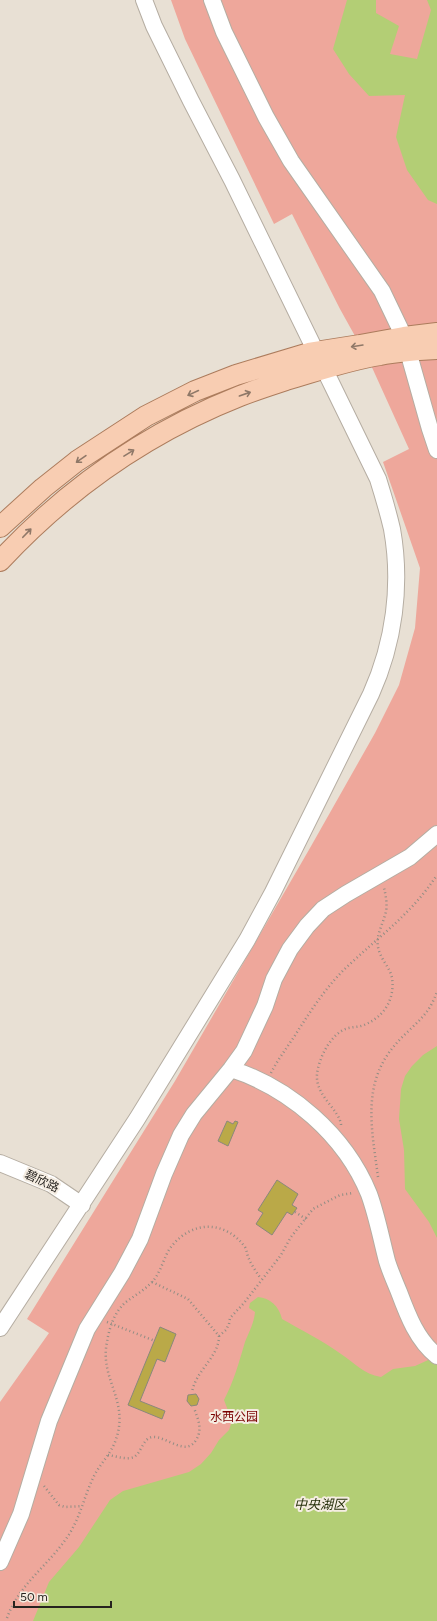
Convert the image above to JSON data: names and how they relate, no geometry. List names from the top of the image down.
{
  "streets": {
    "street": ["碧欣路"]
  },
  "water": ["中央湖区"],
  "parks": ["水西公园"],
  "scale_bar": "50 m"
}
